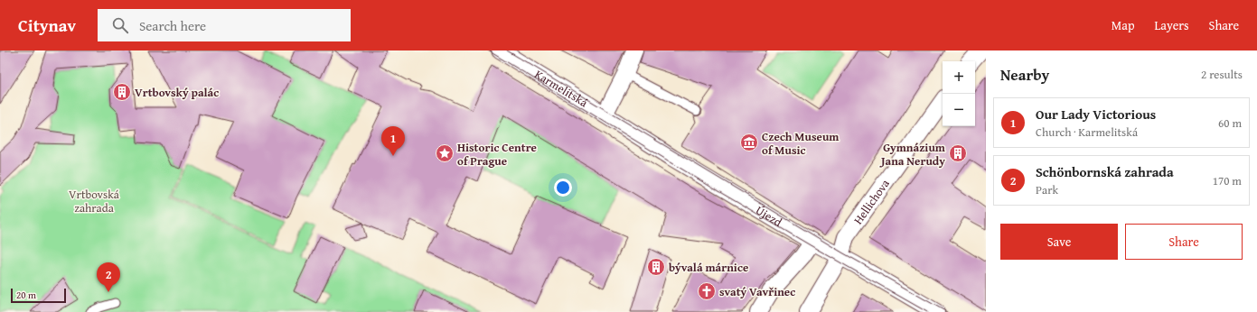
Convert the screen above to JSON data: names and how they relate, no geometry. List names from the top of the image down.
{
  "streets": {
    "street": ["Karmelitská", "Hellichova", "Újezd"]
  },
  "crossings": [
    ["Karmelitská", "Újezd"],
    ["Hellichova", "Újezd"]
  ],
  "parks": ["Vrtbovská zahrada"],
  "places": {
    "building": ["Vrtbovský palác", "Gymnázium Jana Nerudy", "bývalá márnice"],
    "museum": ["Czech Museum of Music"],
    "place": ["Historic Centre of Prague"],
    "church": ["svatý Vavřinec"]
  },
  "scale_bar": "20 m",
  "page": {
    "header": "Citynav",
    "search": "Search here",
    "nav": ["Map", "Layers", "Share"],
    "heading": ["Nearby", "2 results"],
    "map_buttons": ["+", "−"],
    "list": [
      {
        "mark": "1",
        "name": "Our Lady Victorious",
        "note": "Church · Karmelitská",
        "value": "60 m"
      },
      {
        "mark": "2",
        "name": "Schönbornská zahrada",
        "note": "Park",
        "value": "170 m"
      }
    ],
    "pins": ["1", "2"],
    "buttons": ["Save", "Share"],
    "scale": "20 m"
  }
}
